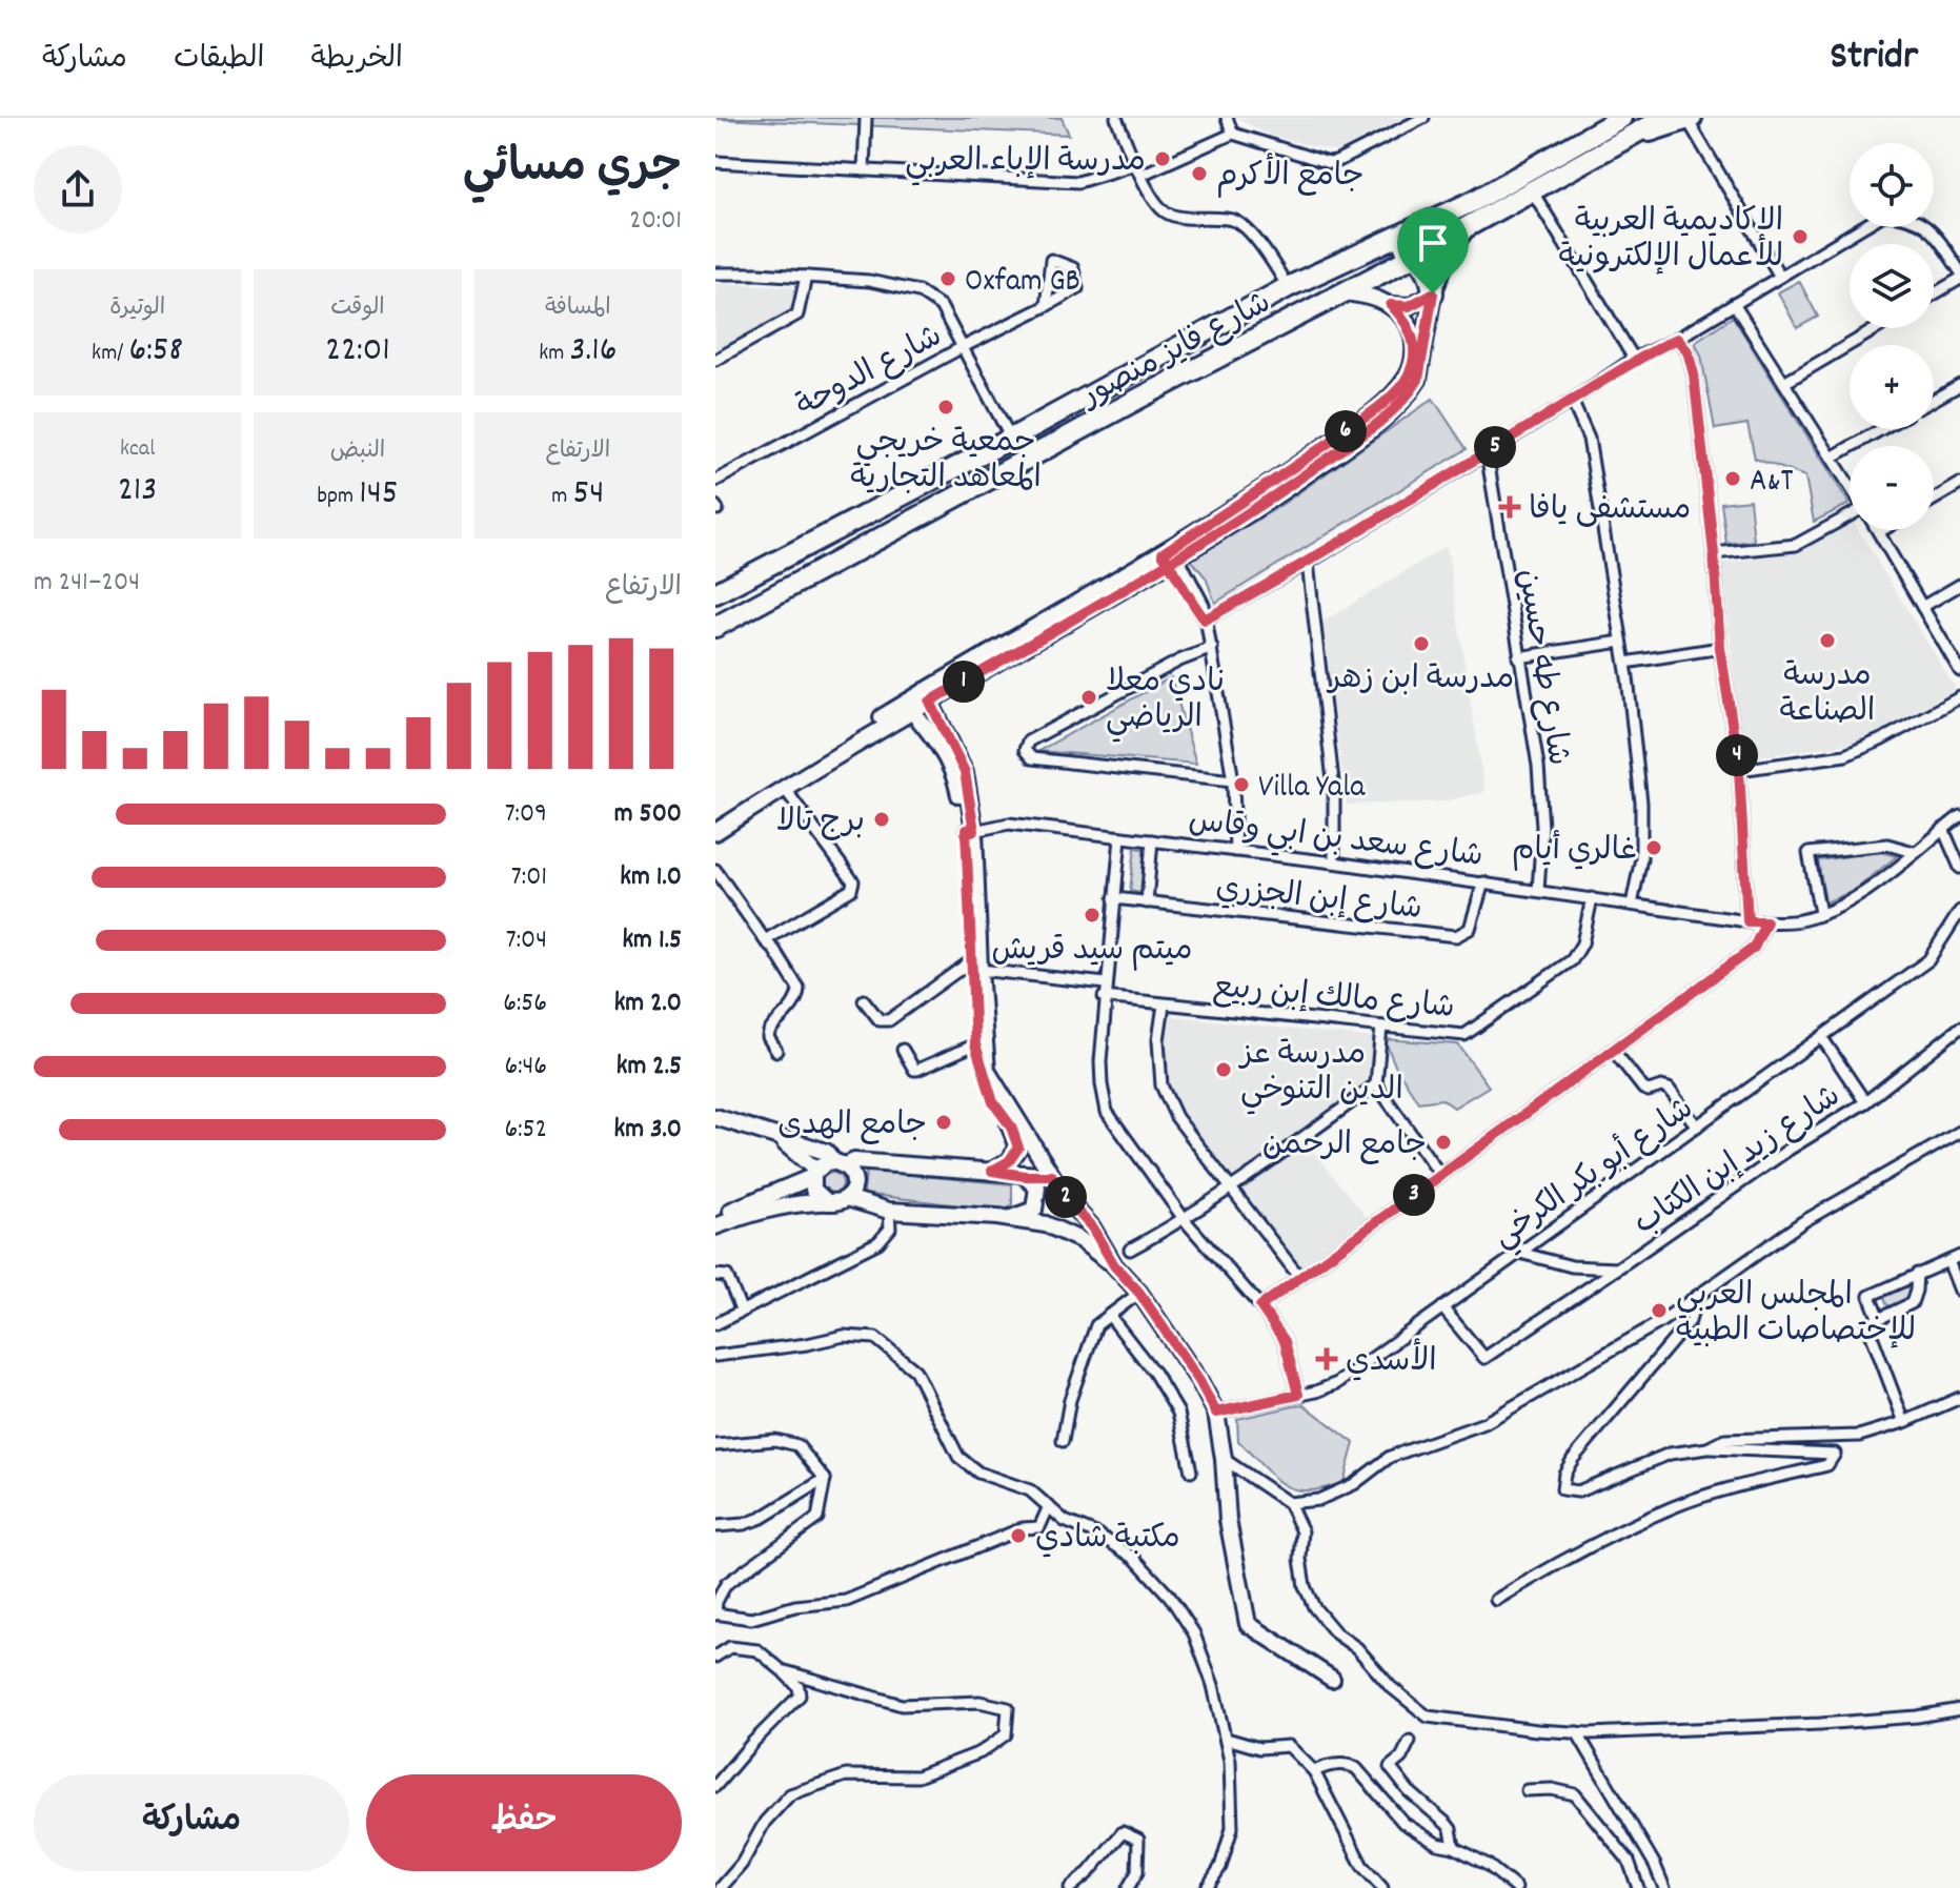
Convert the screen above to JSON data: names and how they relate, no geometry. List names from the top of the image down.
{
  "streets": {
    "highway": ["شارع فايز منصور"],
    "street": [
      "شارع الدوحة",
      "شارع طه حسين",
      "شارع سعد بن ابي وقاس",
      "شارع إبن الجزري",
      "شارع مالك إبن ربيع",
      "شارع زيد إبن الكتاب",
      "شارع أبو بكر الكرخي"
    ]
  },
  "crossings": [
    ["شارع طه حسين", "شارع سعد بن ابي وقاس"],
    ["شارع سعد بن ابي وقاس", "شارع إبن الجزري"],
    ["شارع سعد بن ابي وقاس", "شارع مالك إبن ربيع"],
    ["شارع زيد إبن الكتاب", "شارع أبو بكر الكرخي"]
  ],
  "places": {
    "other": [
      "مدرسة الإباء العربي",
      "جامع الأكرم",
      "الاكاديمية العربية للأعمال الإلكترونية",
      "Oxfam GB",
      "جمعية خريجي المعاهد التجارية",
      "A&T",
      "مدرسة الصناعة",
      "مدرسة ابن زهر",
      "نادي معلا الرياضي",
      "Villa Yala",
      "برج تالا",
      "غالري أيام",
      "ميتم سيد قريش",
      "مدرسة عز الدين التنوخي",
      "جامع الهدى",
      "جامع الرحمن",
      "المجلس العربي للإختصاصات الطبية",
      "مكتبة شادي"
    ],
    "health": ["مستشفى يافا", "الأسدي"]
  },
  "page": {
    "header": "Stridr",
    "nav": ["الخريطة", "الطبقات", "مشاركة"],
    "heading": ["جري مسائي", "20:01"],
    "map_buttons": ["+", "−"],
    "stats": [
      ["المسافة", "3.16 km"],
      ["الوقت", "22:01"],
      ["الوتيرة", "6:58 /km"],
      ["الارتفاع", "54 m"],
      ["النبض", "145 bpm"],
      ["kcal", "213"]
    ],
    "pins": [
      "6",
      "5",
      "1",
      "4",
      "3",
      "2"
    ],
    "chart": ["الارتفاع", "204–241 m"],
    "list": [
      {
        "name": "500 m",
        "note": "7:09"
      },
      {
        "name": "1.0 km",
        "note": "7:01"
      },
      {
        "name": "1.5 km",
        "note": "7:04"
      },
      {
        "name": "2.0 km",
        "note": "6:56"
      },
      {
        "name": "2.5 km",
        "note": "6:46"
      },
      {
        "name": "3.0 km",
        "note": "6:52"
      }
    ],
    "buttons": ["حفظ", "مشاركة"]
  }
}
